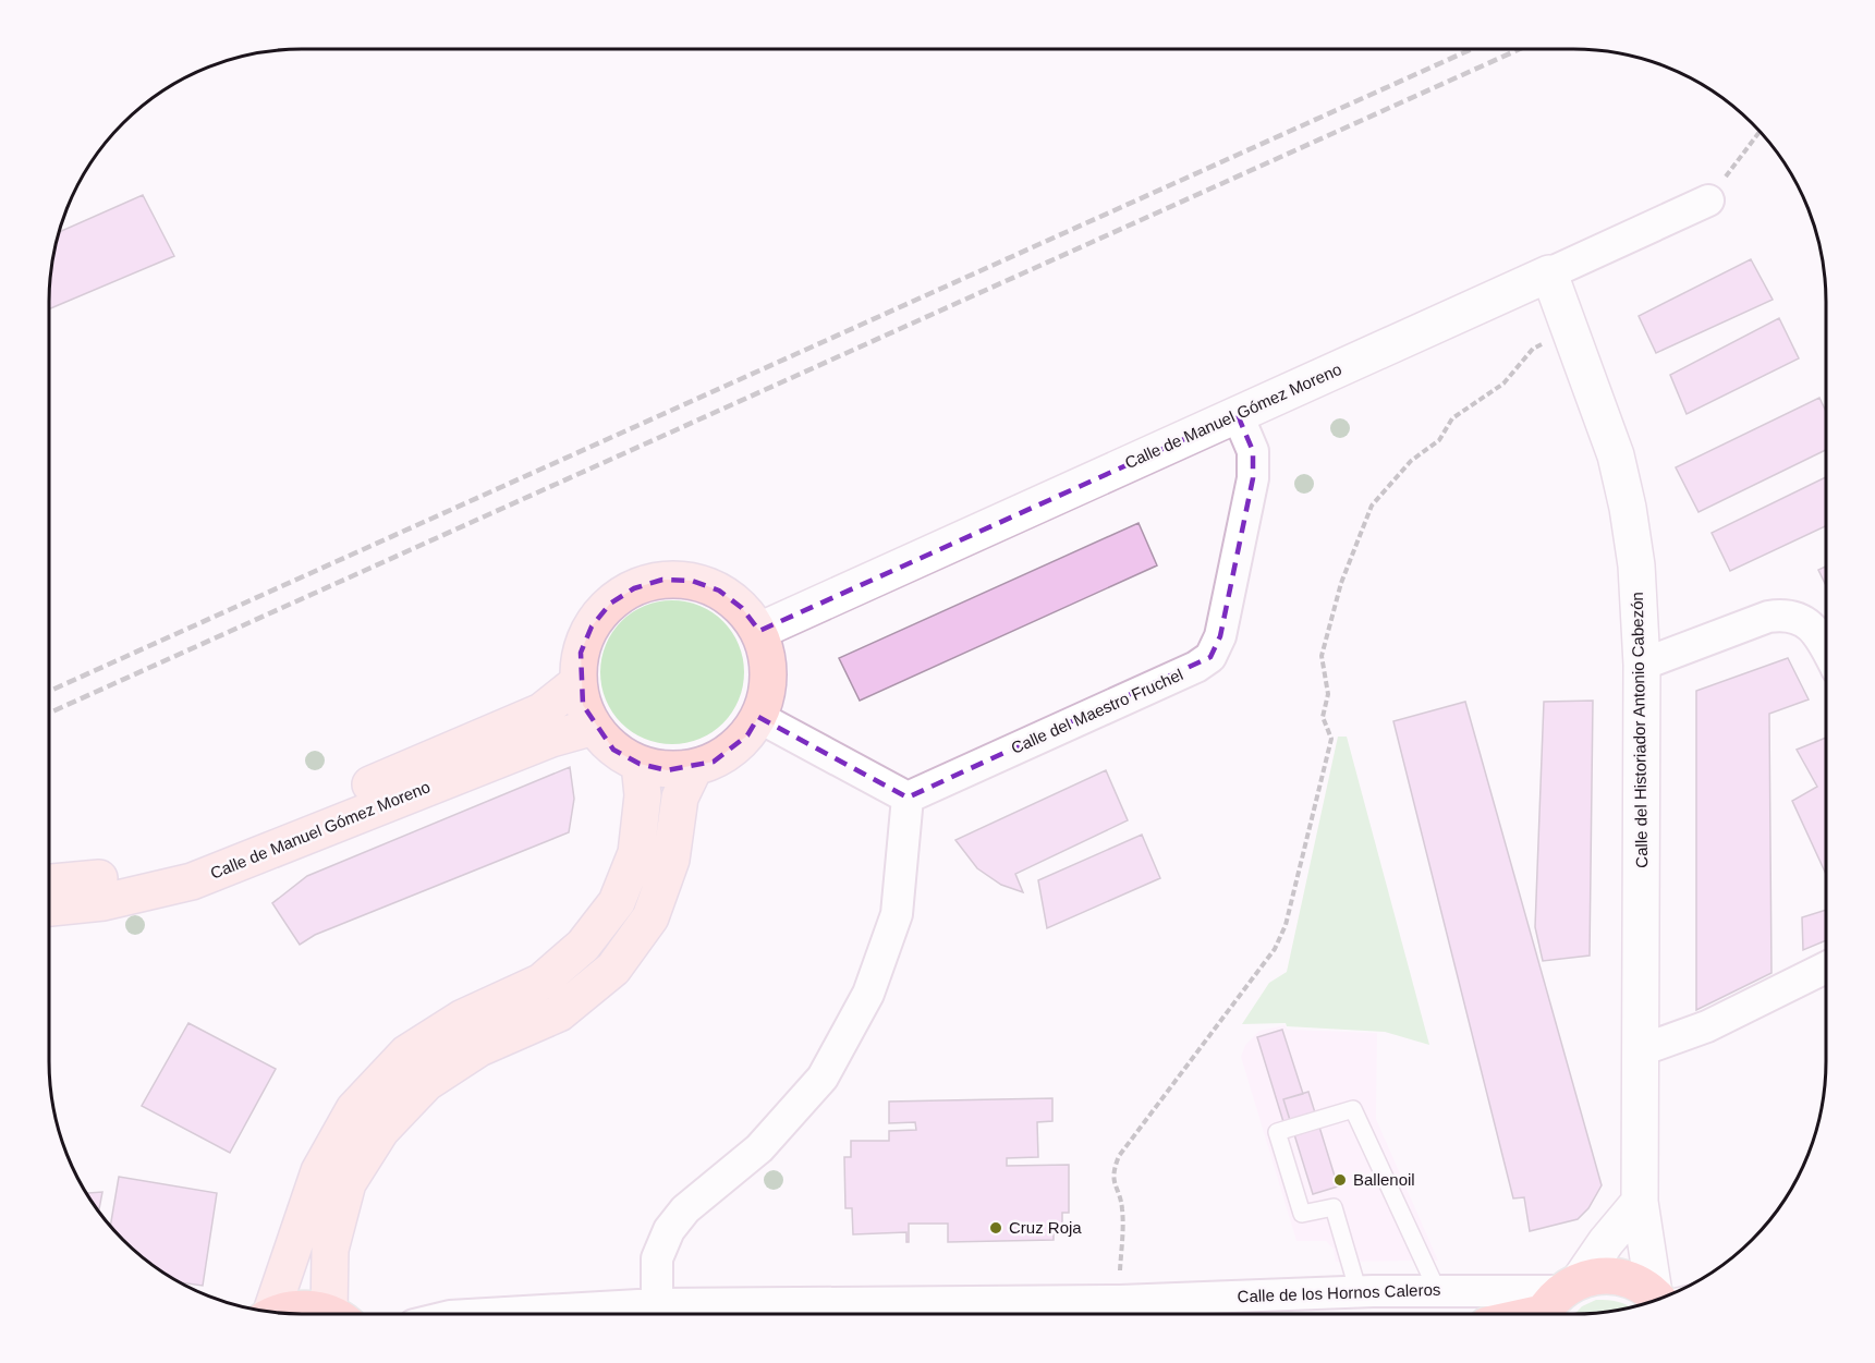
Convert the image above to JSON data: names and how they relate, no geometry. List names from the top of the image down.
{
  "streets": {
    "main road": ["Calle de Manuel Gómez Moreno"],
    "street": ["Calle del Maestro Fruchel", "Calle del Historiador Antonio Cabezón", "Calle de los Hornos Caleros"]
  },
  "crossings": [
    ["Calle de Manuel Gómez Moreno", "Calle del Maestro Fruchel"],
    ["Calle de Manuel Gómez Moreno", "Calle del Historiador Antonio Cabezón"]
  ],
  "places": ["Ballenoil", "Cruz Roja"]
}
